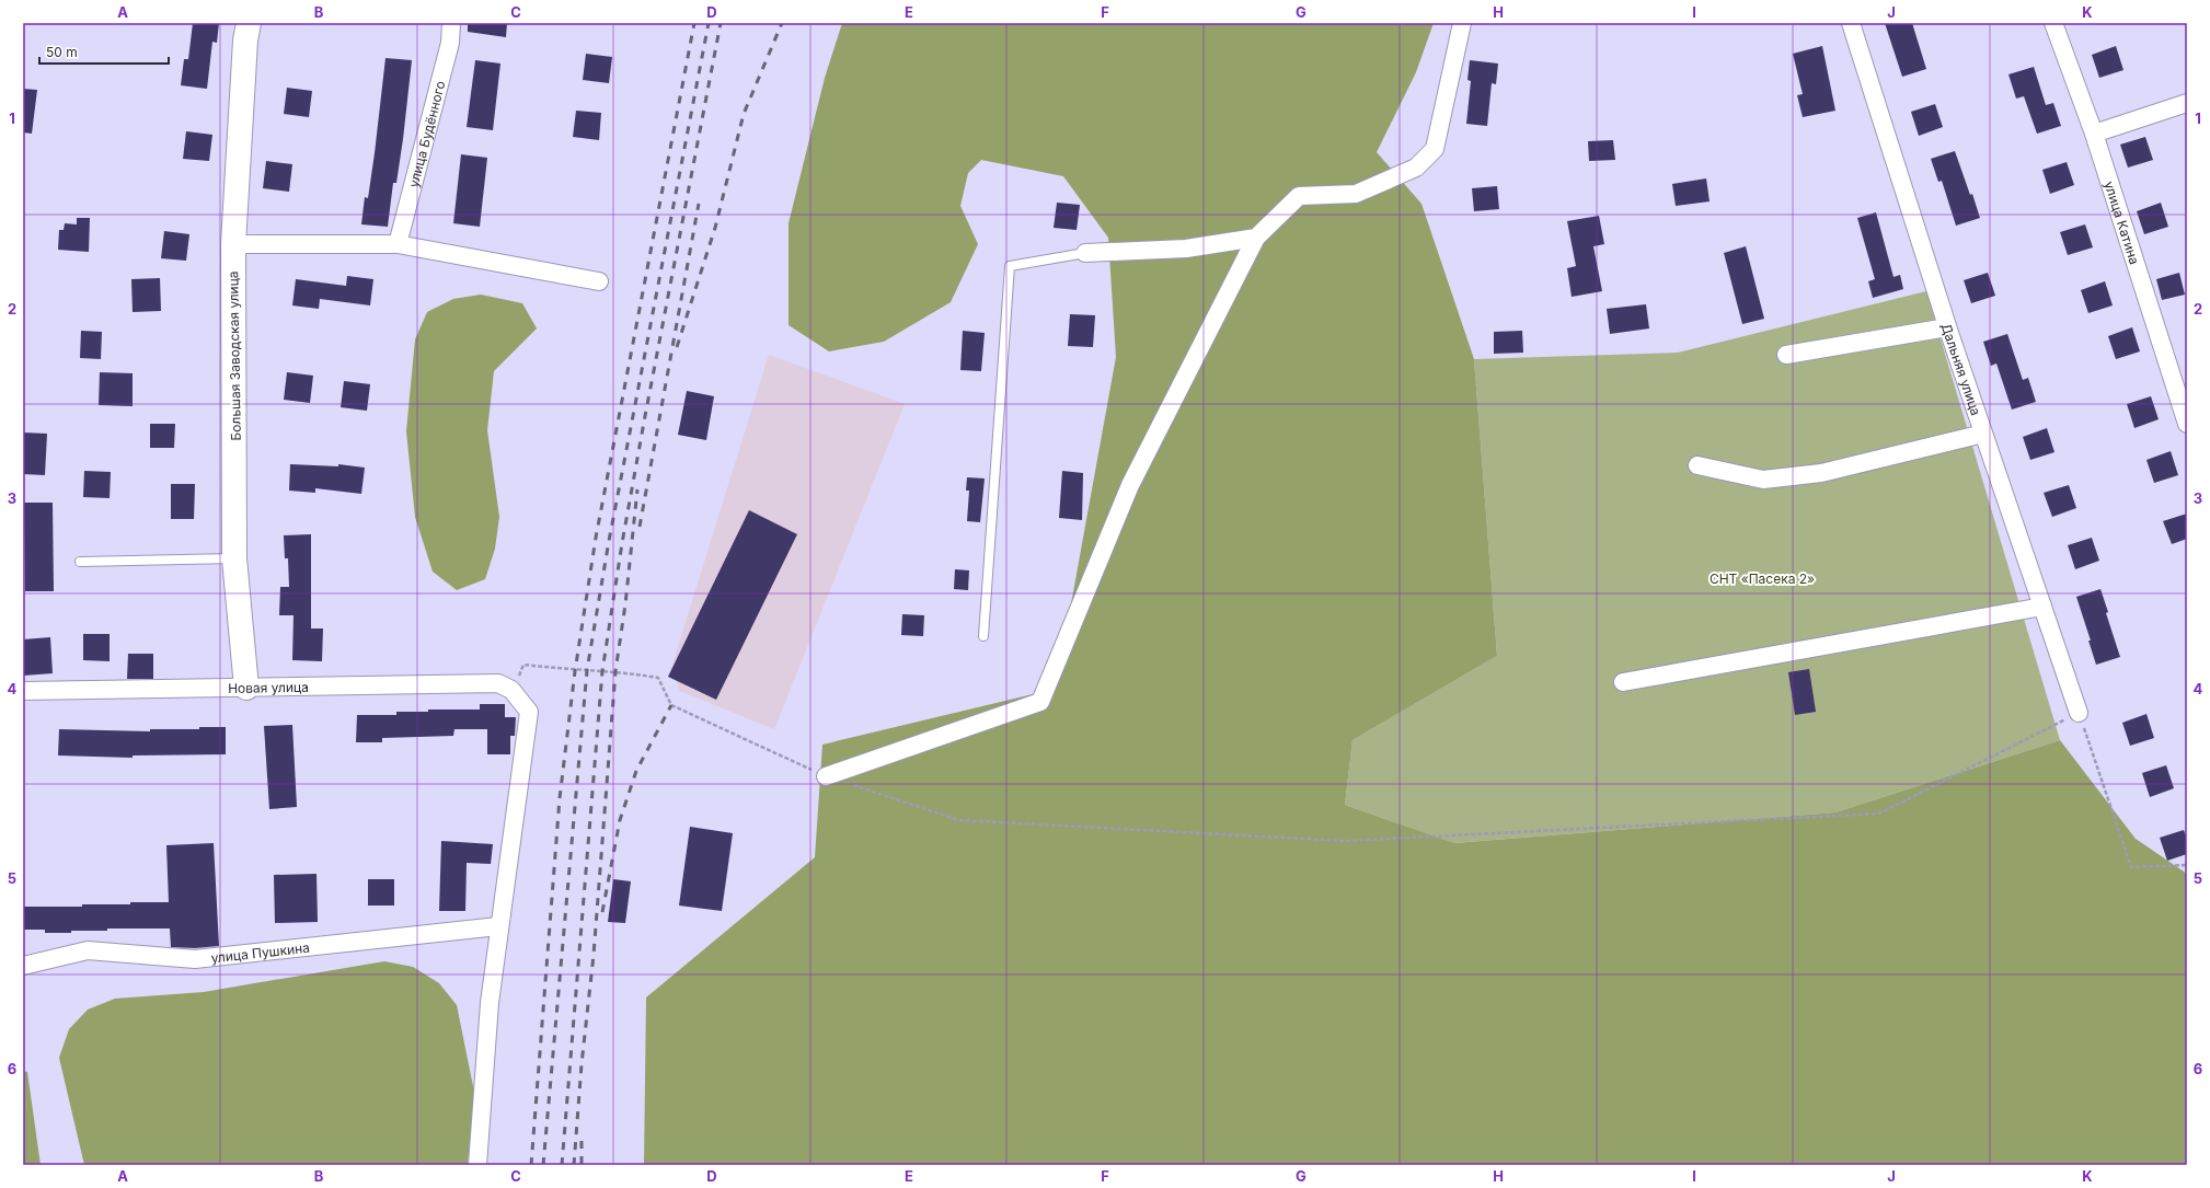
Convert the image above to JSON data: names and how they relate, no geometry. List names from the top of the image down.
{
  "streets": {
    "street": [
      "улица Будённого",
      "улица Катина",
      "Большая Заводская улица",
      "Дальняя улица",
      "Новая улица",
      "улица Пушкина"
    ]
  },
  "crossings": [
    ["Большая Заводская улица", "Новая улица"]
  ],
  "parks": ["СНТ «Пасека 2»"],
  "scale_bar": "50 m",
  "grid": {
    "columns": [
      "A",
      "B",
      "C",
      "D",
      "E",
      "F",
      "G",
      "H",
      "I",
      "J",
      "K"
    ],
    "rows": [
      "1",
      "2",
      "3",
      "4",
      "5",
      "6"
    ]
  }
}
